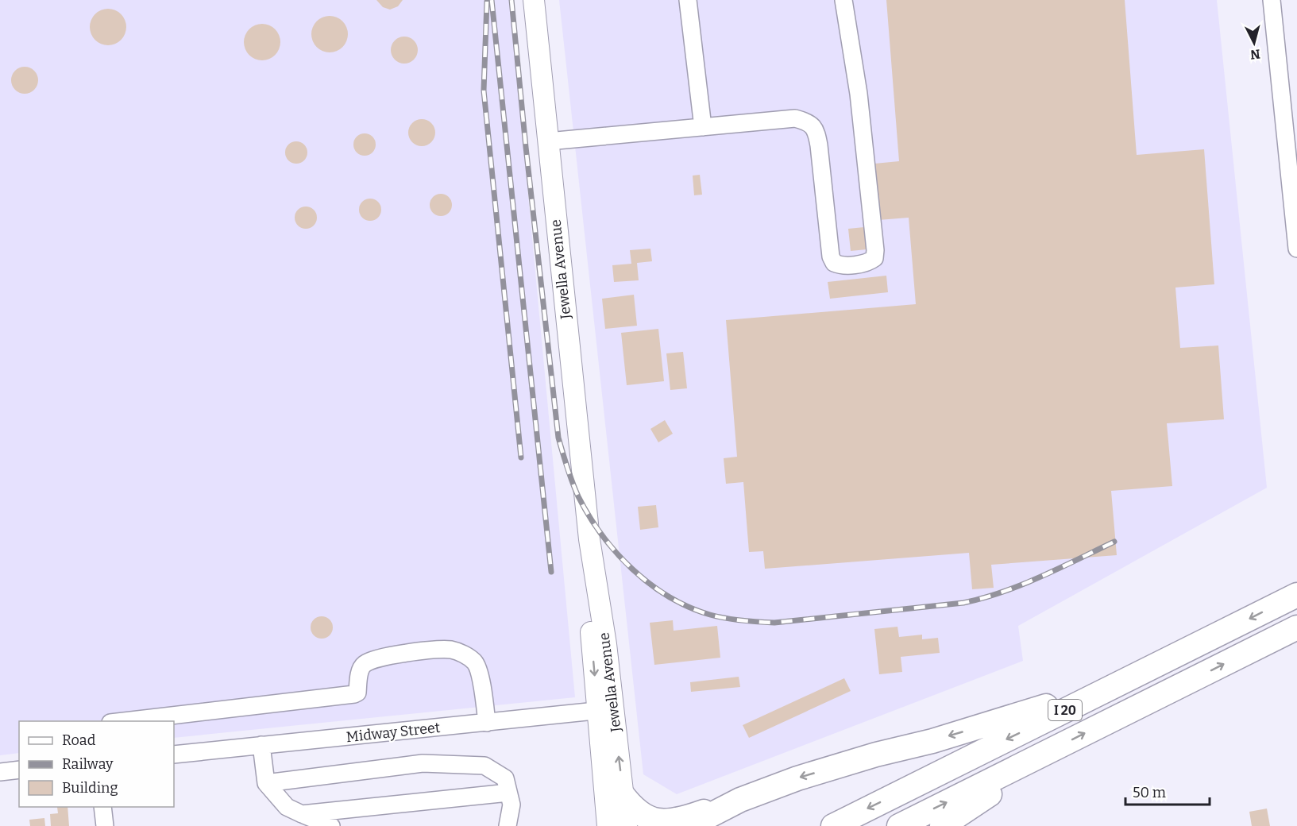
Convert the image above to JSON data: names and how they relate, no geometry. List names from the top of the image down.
{
  "streets": {
    "highway": ["I 20"],
    "main road": ["Jewella Avenue"],
    "street": ["Midway Street"]
  },
  "crossings": [
    ["Jewella Avenue", "Midway Street"]
  ],
  "legend": ["Road", "Railway", "Building"],
  "scale_bar": "50 m",
  "north": "bottom"
}
